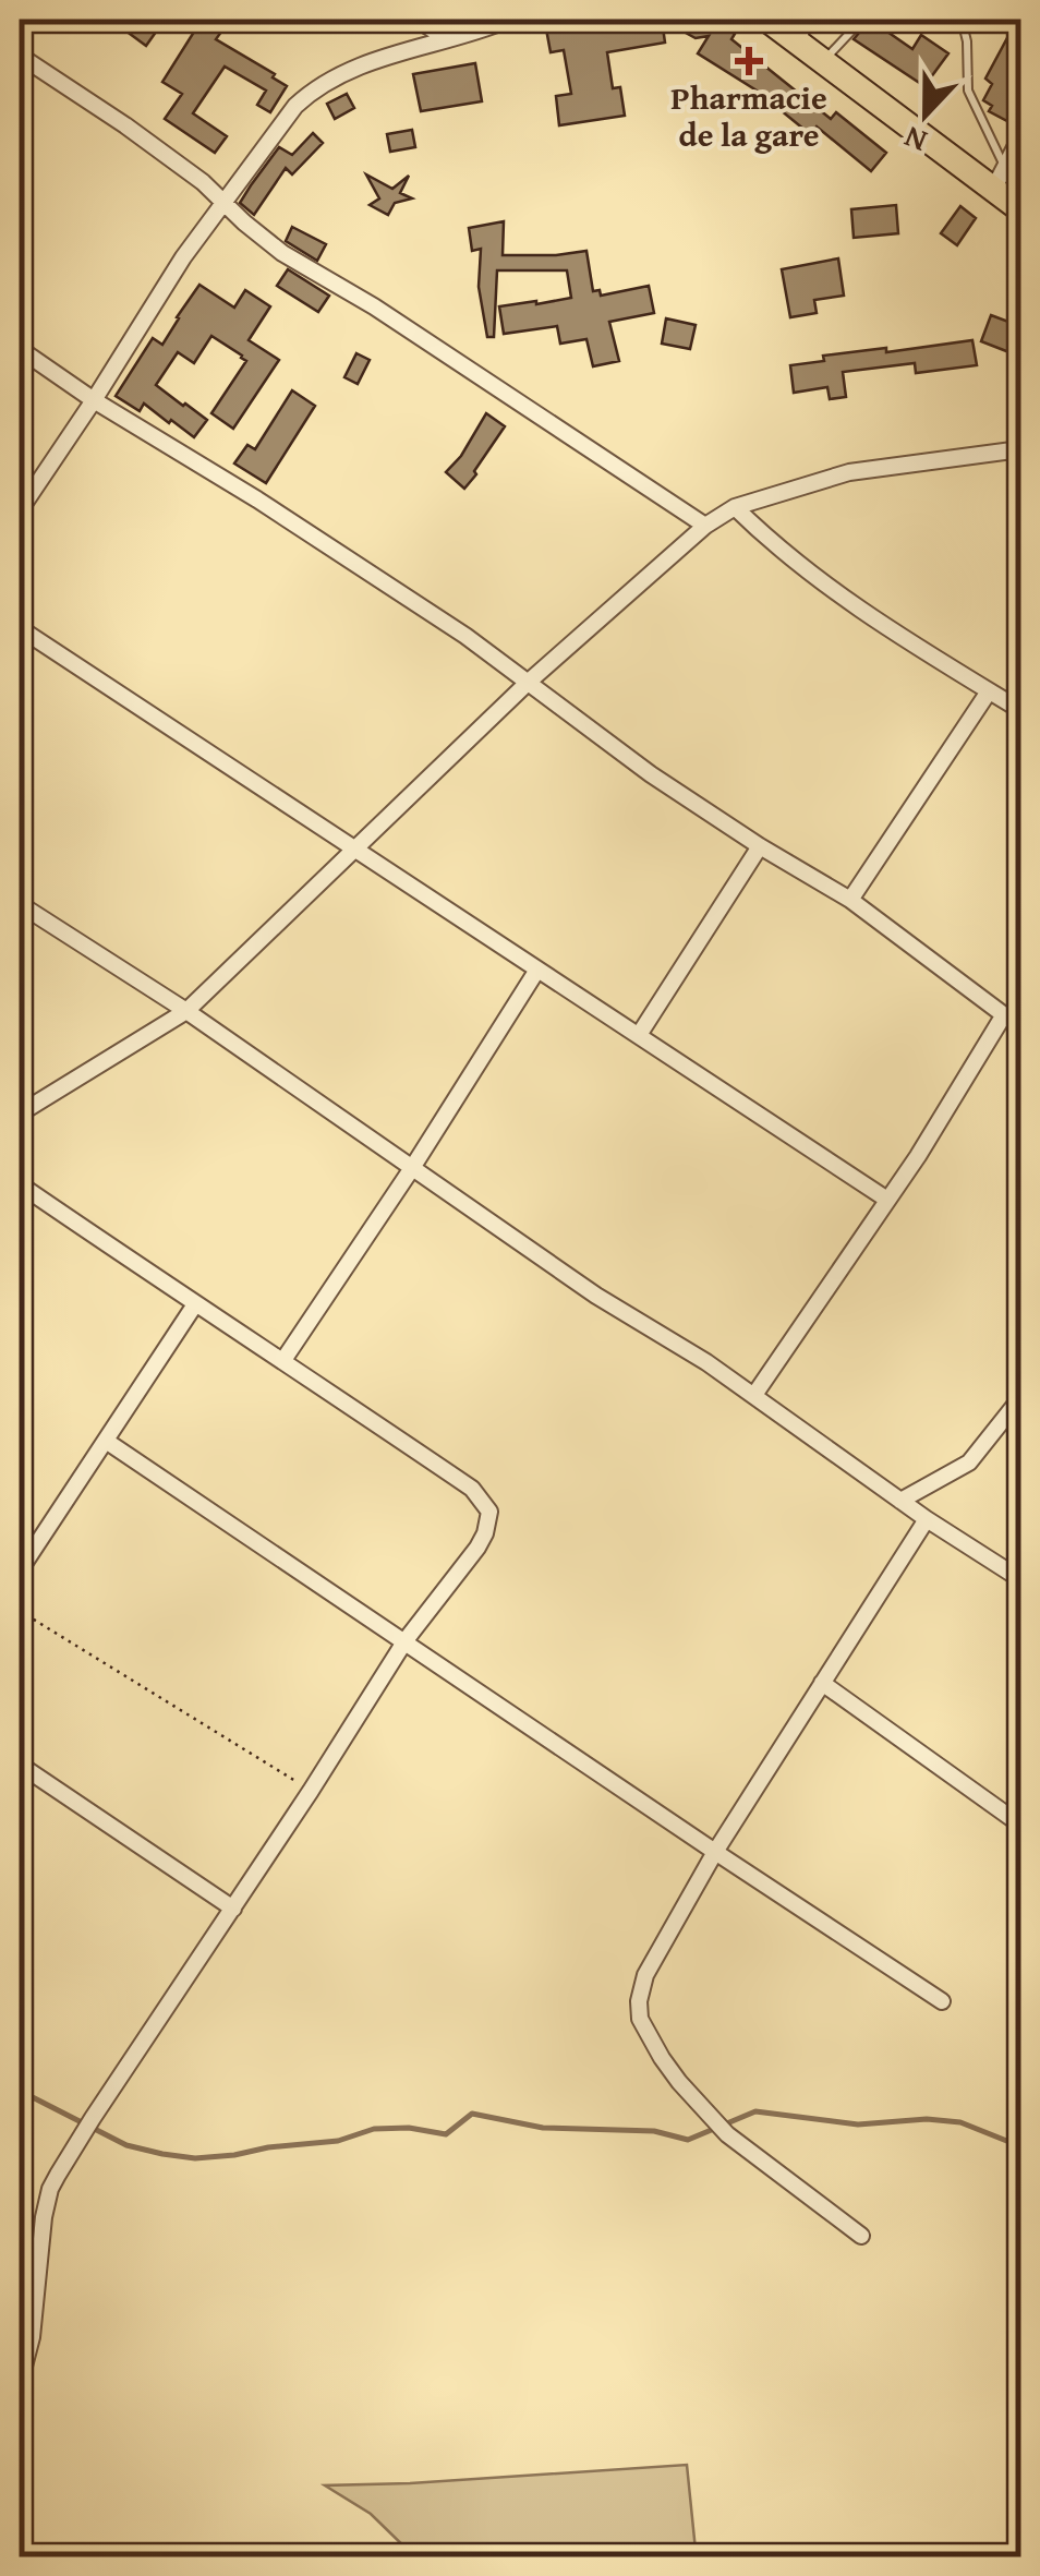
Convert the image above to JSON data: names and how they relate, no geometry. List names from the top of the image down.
{
  "places": {
    "health": ["Pharmacie de la gare"]
  },
  "north": "bottom"
}
